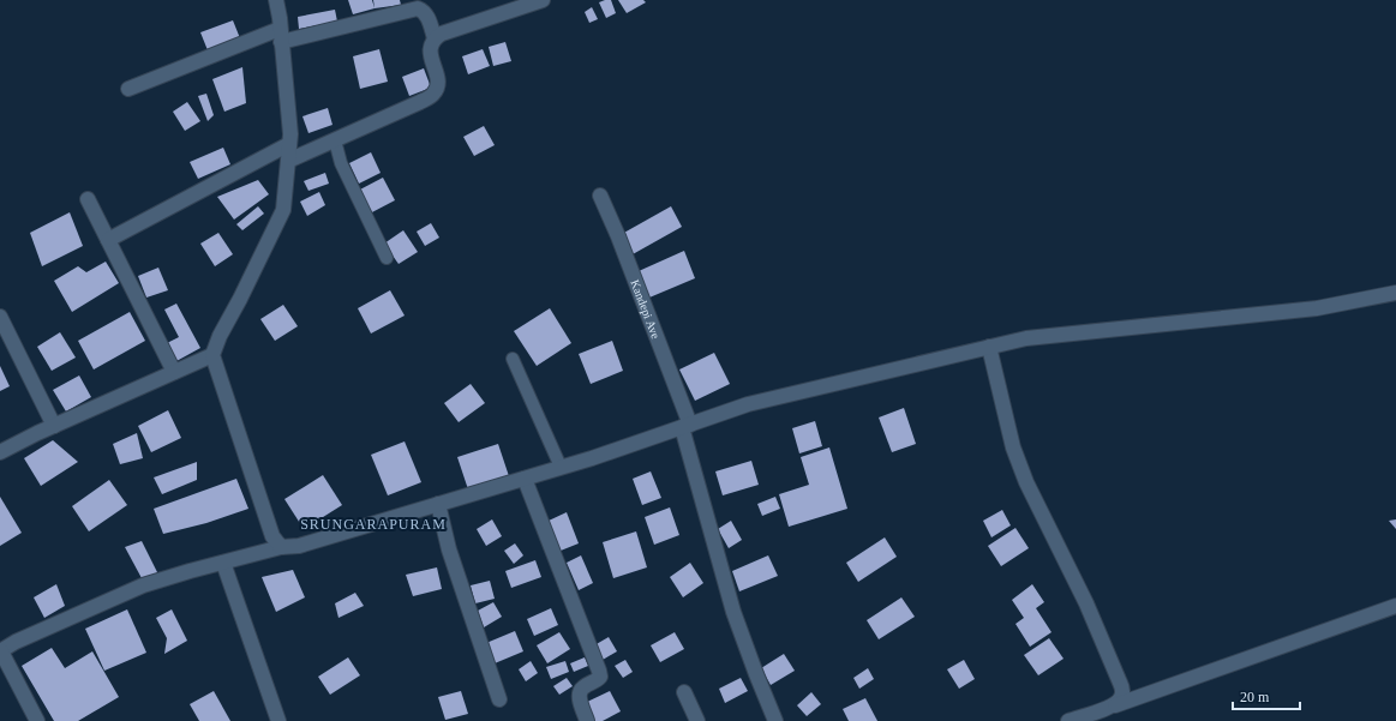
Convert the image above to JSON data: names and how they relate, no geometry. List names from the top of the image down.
{
  "streets": {
    "street": ["Kandepi Ave"]
  },
  "districts": ["SRUNGARAPURAM"],
  "scale_bar": "20 m"
}
